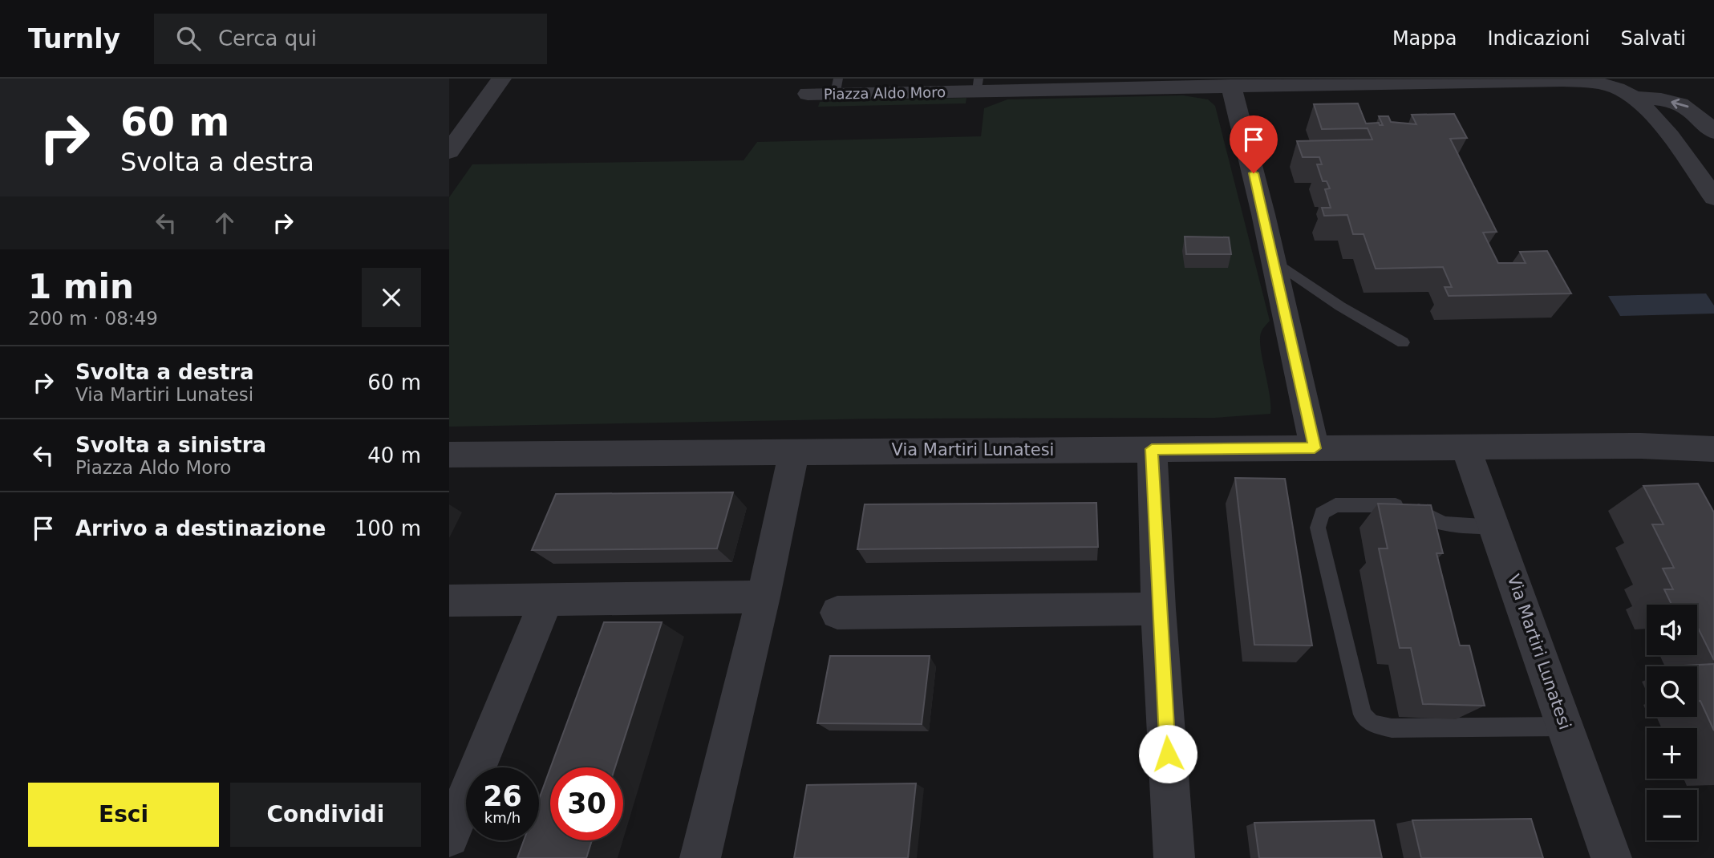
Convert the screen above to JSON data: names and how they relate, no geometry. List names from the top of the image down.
{
  "streets": {
    "street": ["Piazza Aldo Moro", "Via Martiri Lunatesi"]
  },
  "page": {
    "header": "Turnly",
    "search": "Cerca qui",
    "nav": ["Mappa", "Indicazioni", "Salvati"],
    "turn": ["60 m", "Svolta a destra"],
    "heading": ["1 min", "200 m · 08:49"],
    "list": [
      {
        "name": "Svolta a destra",
        "note": "Via Martiri Lunatesi",
        "value": "60 m"
      },
      {
        "name": "Svolta a sinistra",
        "note": "Piazza Aldo Moro",
        "value": "40 m"
      },
      {
        "name": "Arrivo a destinazione",
        "value": "100 m"
      }
    ],
    "map_buttons": ["+", "−"],
    "speed": "26 km/h",
    "limit": "30",
    "buttons": ["Esci", "Condividi"]
  }
}
